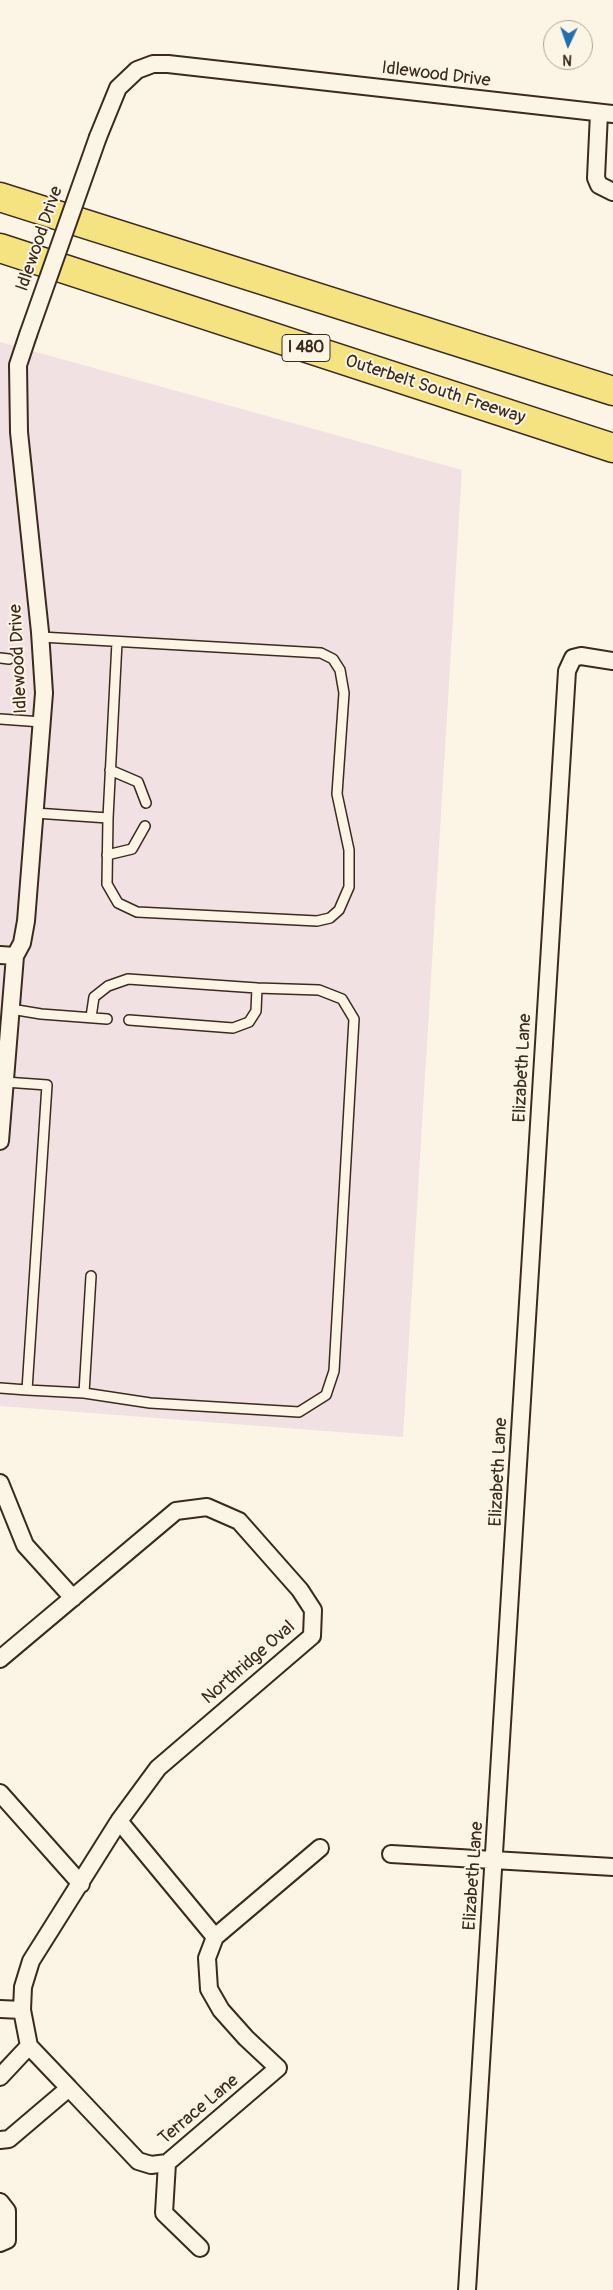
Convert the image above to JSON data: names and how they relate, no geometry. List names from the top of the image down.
{
  "streets": {
    "highway": ["I 480", "Outerbelt South Freeway"],
    "street": [
      "Idlewood Drive",
      "Elizabeth Lane",
      "Northridge Oval",
      "Terrace Lane"
    ]
  },
  "crossings": [
    ["Northridge Oval", "Terrace Lane"]
  ],
  "north": "bottom"
}
